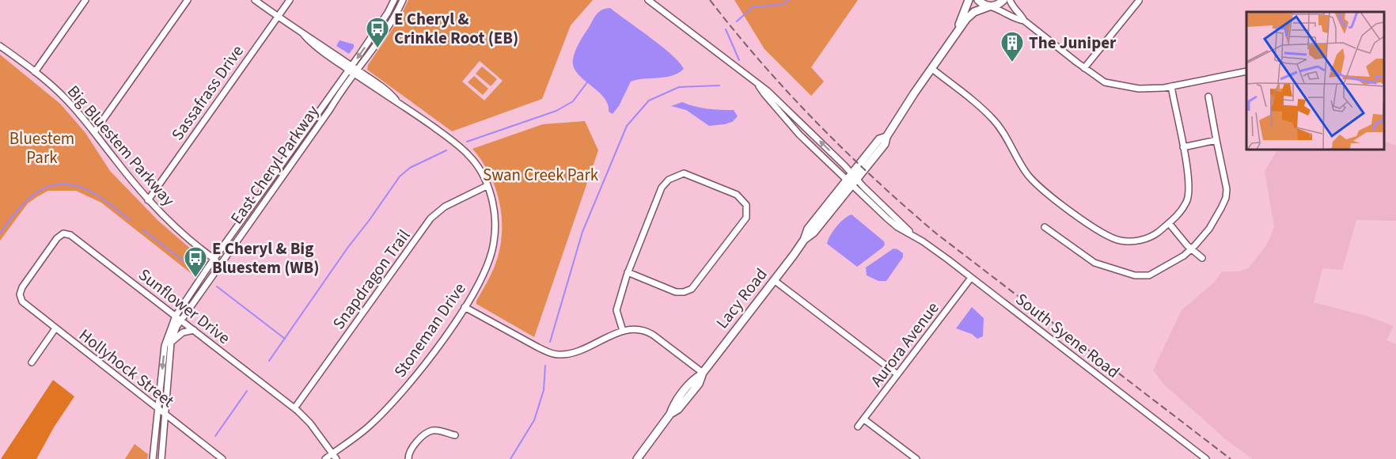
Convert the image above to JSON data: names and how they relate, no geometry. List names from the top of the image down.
{
  "streets": {
    "main road": ["Lacy Road"],
    "street": [
      "Sassafrass Drive",
      "Big Bluestem Parkway",
      "East Cheryl Parkway",
      "Snapdragon Trail",
      "Sunflower Drive",
      "Stoneman Drive",
      "South Syene Road",
      "Aurora Avenue",
      "Hollyhock Street"
    ]
  },
  "crossings": [
    ["Sassafrass Drive", "Big Bluestem Parkway"],
    ["Sassafrass Drive", "Stoneman Drive"],
    ["Big Bluestem Parkway", "East Cheryl Parkway"],
    ["East Cheryl Parkway", "Sunflower Drive"],
    ["East Cheryl Parkway", "Stoneman Drive"],
    ["East Cheryl Parkway", "Hollyhock Street"],
    ["Snapdragon Trail", "Sunflower Drive"],
    ["Snapdragon Trail", "Stoneman Drive"],
    ["Lacy Road", "South Syene Road"],
    ["Sunflower Drive", "Stoneman Drive"],
    ["Sunflower Drive", "Hollyhock Street"],
    ["South Syene Road", "Aurora Avenue"]
  ],
  "parks": ["Bluestem Park", "Swan Creek Park"],
  "places": {
    "bus stop": ["E Cheryl & Crinkle Root (EB)", "E Cheryl & Big Bluestem (WB)"],
    "building": ["The Juniper"]
  }
}
